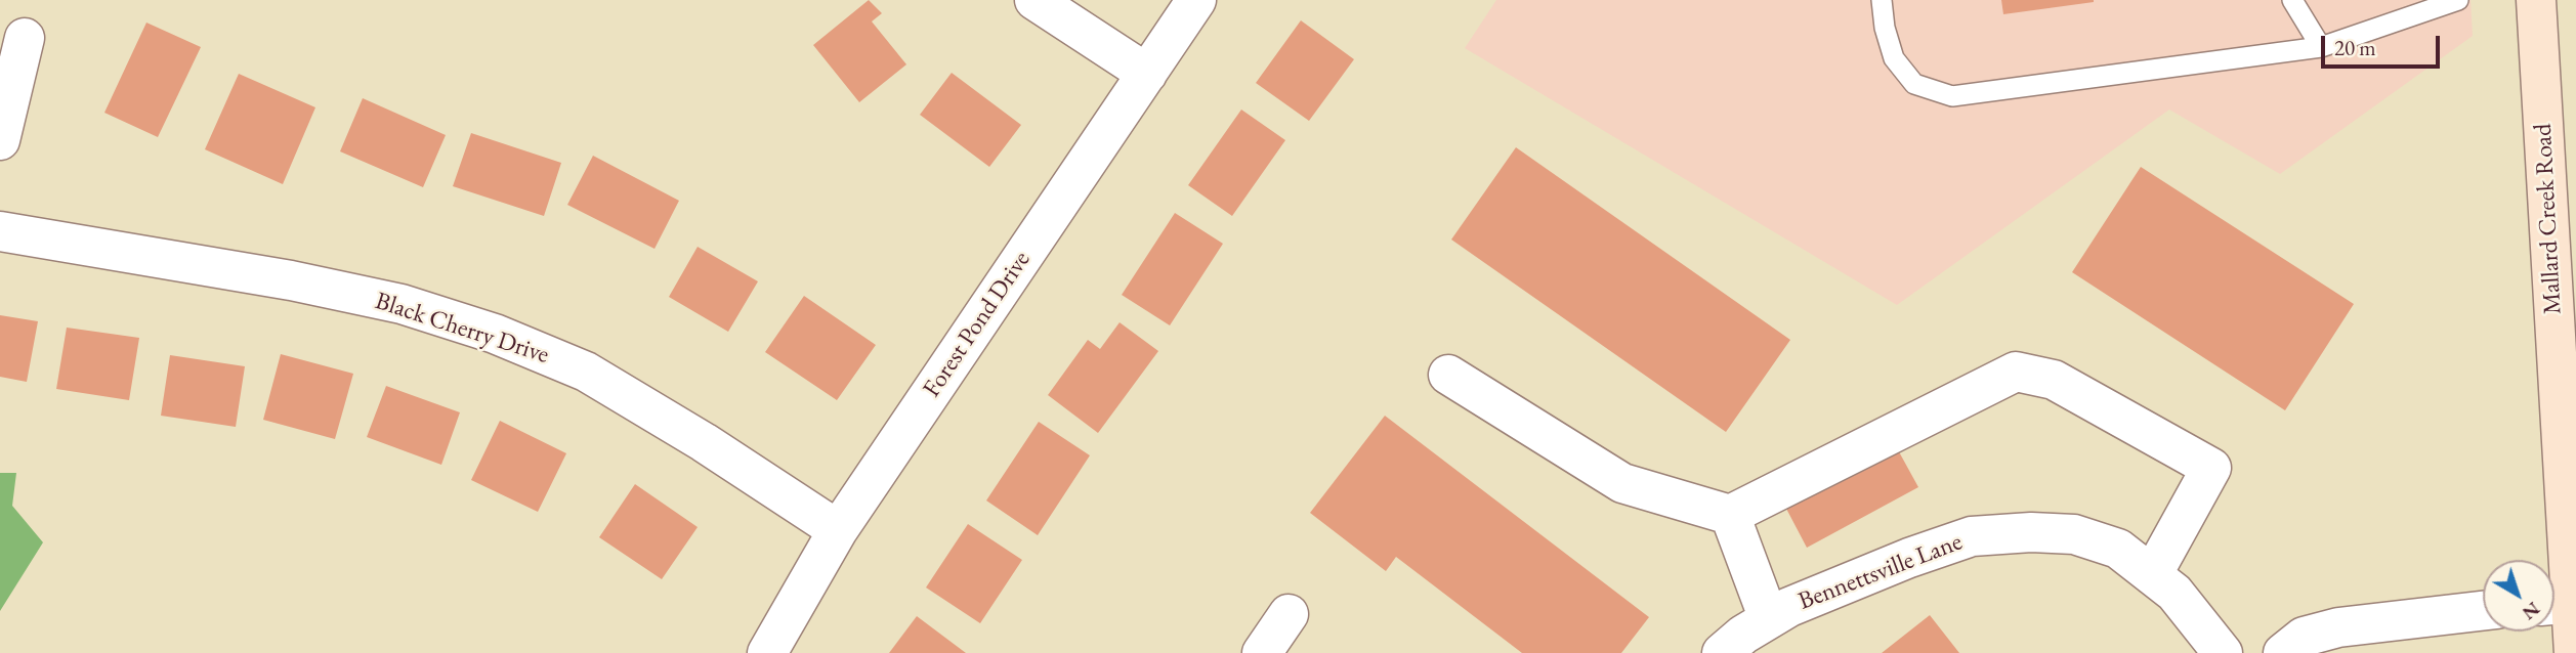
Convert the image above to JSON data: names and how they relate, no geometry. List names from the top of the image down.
{
  "streets": {
    "main road": ["Mallard Creek Road"],
    "street": ["Forest Pond Drive", "Black Cherry Drive", "Bennettsville Lane"]
  },
  "crossings": [
    ["Forest Pond Drive", "Black Cherry Drive"]
  ],
  "scale_bar": "20 m",
  "north": "bottom right"
}
